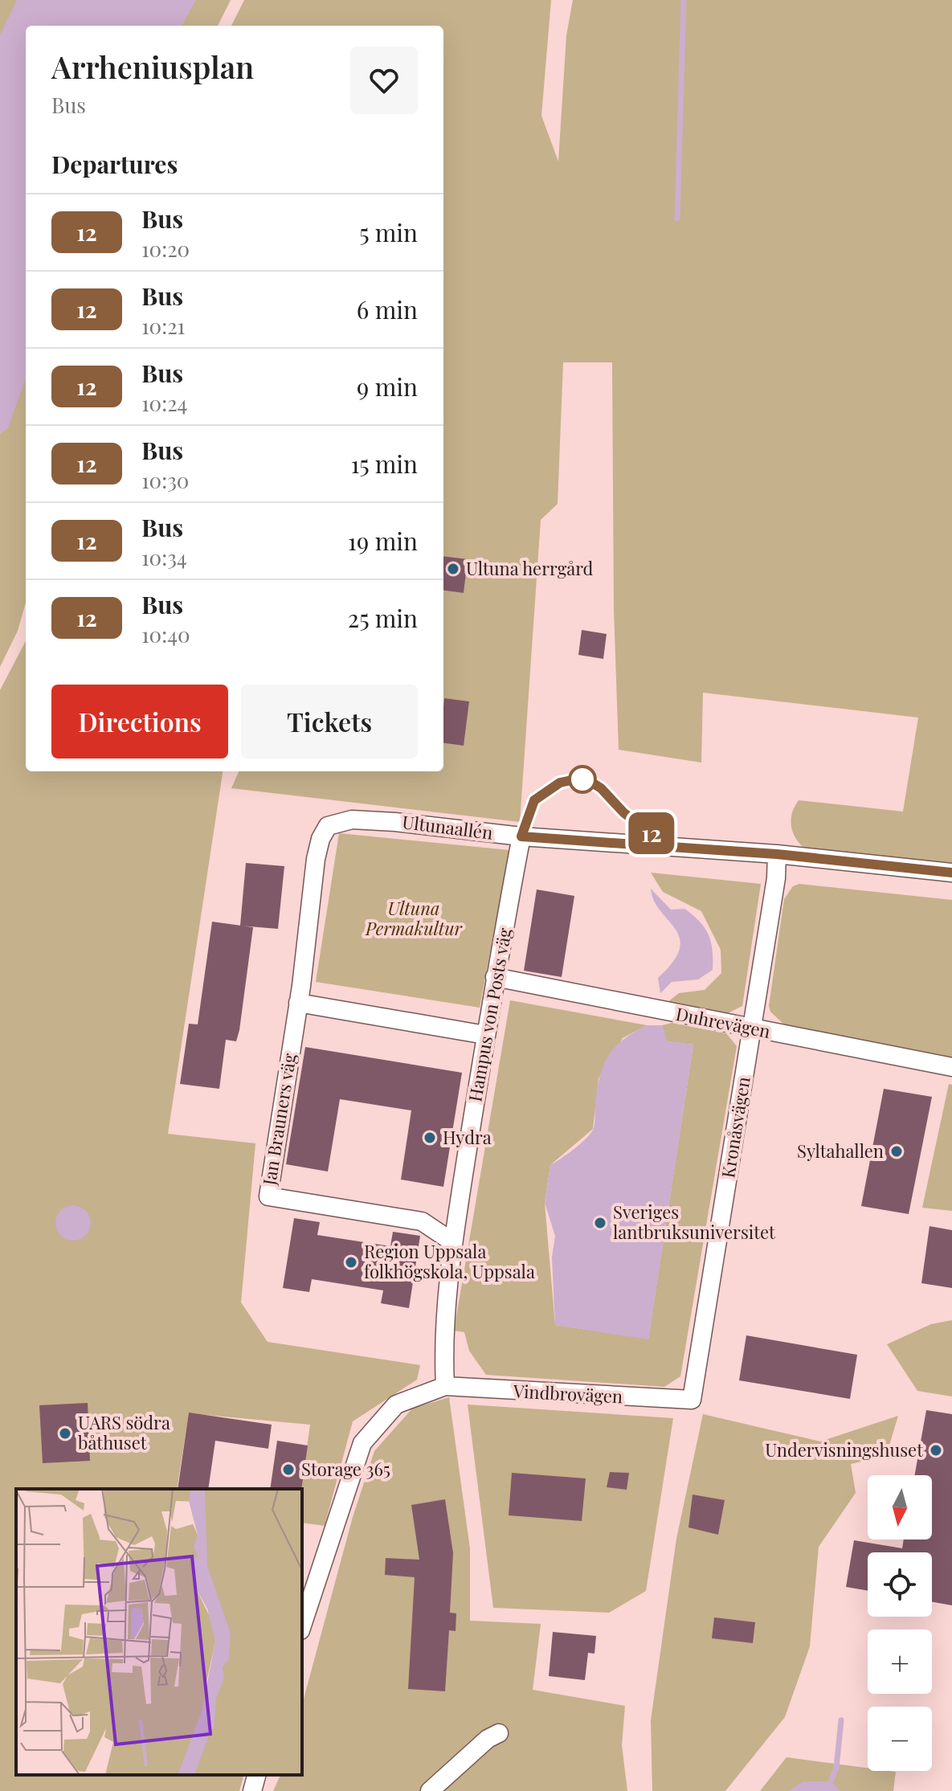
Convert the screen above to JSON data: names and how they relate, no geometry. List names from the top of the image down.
{
  "streets": {
    "street": [
      "Ultunaallén",
      "Hampus von Posts väg",
      "Duhrevägen",
      "Jan Brauners väg",
      "Kronåsvägen",
      "Vindbrovägen"
    ]
  },
  "crossings": [
    ["Ultunaallén", "Hampus von Posts väg"],
    ["Ultunaallén", "Jan Brauners väg"],
    ["Ultunaallén", "Kronåsvägen"],
    ["Hampus von Posts väg", "Duhrevägen"],
    ["Hampus von Posts väg", "Jan Brauners väg"],
    ["Hampus von Posts väg", "Vindbrovägen"],
    ["Duhrevägen", "Kronåsvägen"],
    ["Kronåsvägen", "Vindbrovägen"]
  ],
  "parks": ["Ultuna Permakultur"],
  "places": [
    "Ultuna herrgård",
    "Hydra",
    "Syltahallen",
    "Sveriges lantbruksuniversitet",
    "Region Uppsala folkhögskola, Uppsala",
    "UARS södra båthuset",
    "Undervisningshuset",
    "Storage 365"
  ],
  "lines": ["bus line 12"],
  "north": "bottom",
  "page": {
    "on_map": "12",
    "heading": [
      ["Arrheniusplan", "Bus"],
      "Departures"
    ],
    "list": [
      {
        "mark": "12",
        "name": "Bus",
        "note": "10:20",
        "value": "5 min"
      },
      {
        "mark": "12",
        "name": "Bus",
        "note": "10:21",
        "value": "6 min"
      },
      {
        "mark": "12",
        "name": "Bus",
        "note": "10:24",
        "value": "9 min"
      },
      {
        "mark": "12",
        "name": "Bus",
        "note": "10:30",
        "value": "15 min"
      },
      {
        "mark": "12",
        "name": "Bus",
        "note": "10:34",
        "value": "19 min"
      },
      {
        "mark": "12",
        "name": "Bus",
        "note": "10:40",
        "value": "25 min"
      }
    ],
    "buttons": ["Directions", "Tickets"],
    "map_buttons": ["+", "−"]
  }
}
